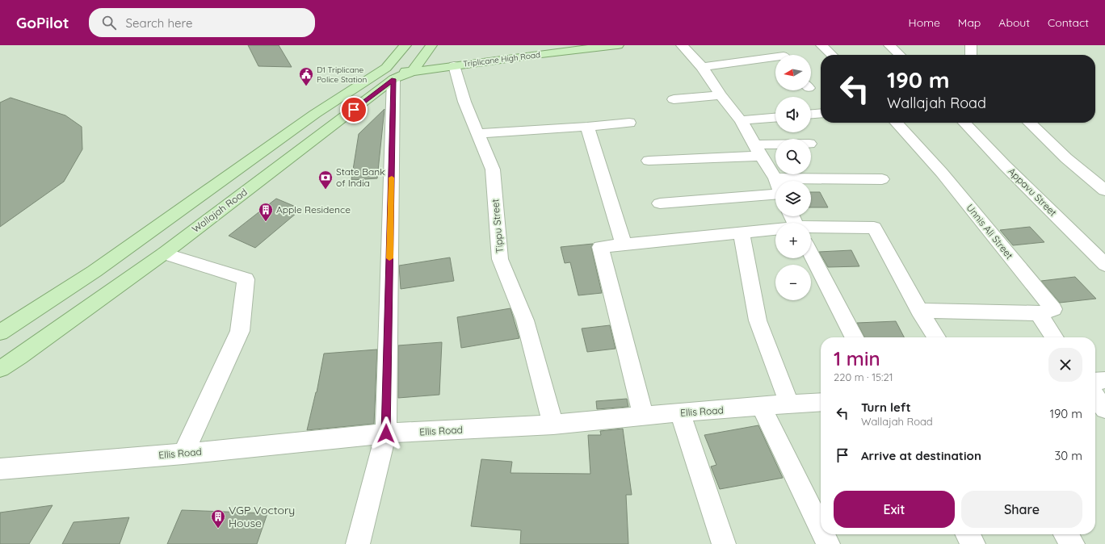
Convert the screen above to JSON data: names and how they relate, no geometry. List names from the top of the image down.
{
  "streets": {
    "main road": ["Triplicane High Road", "Wallajah Road"],
    "street": [
      "Appavu Street",
      "Tippu Street",
      "Unnis Ali Street",
      "Ellis Road"
    ]
  },
  "crossings": [
    ["Triplicane High Road", "Wallajah Road"],
    ["Triplicane High Road", "Tippu Street"],
    ["Tippu Street", "Ellis Road"]
  ],
  "places": {
    "public building": ["D1 Triplicane Police Station"],
    "bank": ["State Bank of India"],
    "building": ["Apple Residence", "VGP Voctory House"]
  },
  "north": "left",
  "page": {
    "header": "GoPilot",
    "search": "Search here",
    "nav": [
      "Home",
      "Map",
      "About",
      "Contact"
    ],
    "map_buttons": ["+", "−"],
    "turn": ["190 m", "Wallajah Road"],
    "heading": ["1 min", "220 m · 15:21"],
    "list": [
      {
        "name": "Turn left",
        "note": "Wallajah Road",
        "value": "190 m"
      },
      {
        "name": "Arrive at destination",
        "value": "30 m"
      }
    ],
    "buttons": ["Exit", "Share"]
  }
}
